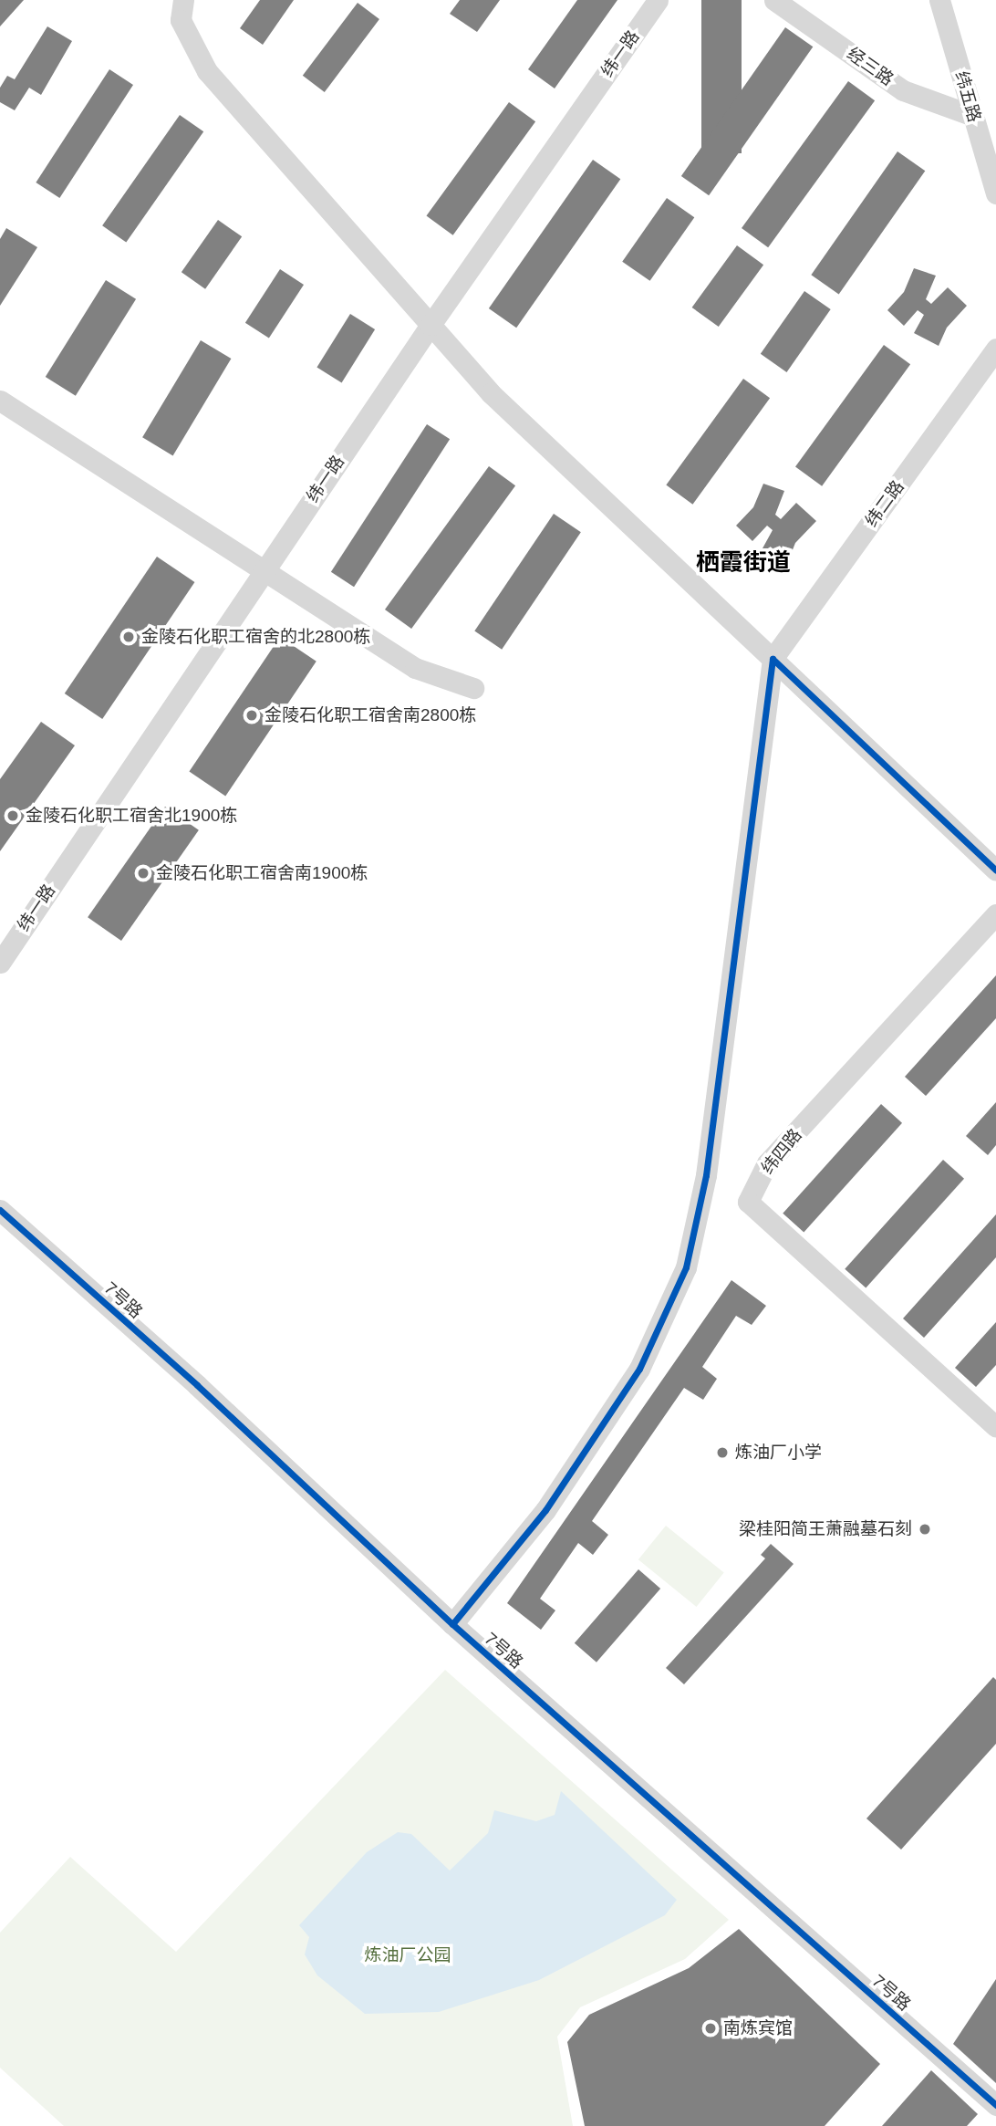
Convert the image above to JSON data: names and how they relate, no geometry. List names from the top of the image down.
{
  "streets": {
    "street": [
      "纬一路",
      "经三路",
      "纬五路",
      "纬二路",
      "纬四路",
      "7号路"
    ]
  },
  "crossings": [
    ["经三路", "纬五路"]
  ],
  "districts": ["栖霞街道"],
  "parks": ["炼油厂公园"],
  "places": [
    "金陵石化职工宿舍的北2800栋",
    "金陵石化职工宿舍南2800栋",
    "金陵石化职工宿舍北1900栋",
    "金陵石化职工宿舍南1900栋",
    "炼油厂小学",
    "梁桂阳简王萧融墓石刻",
    "南炼宾馆"
  ]
}
